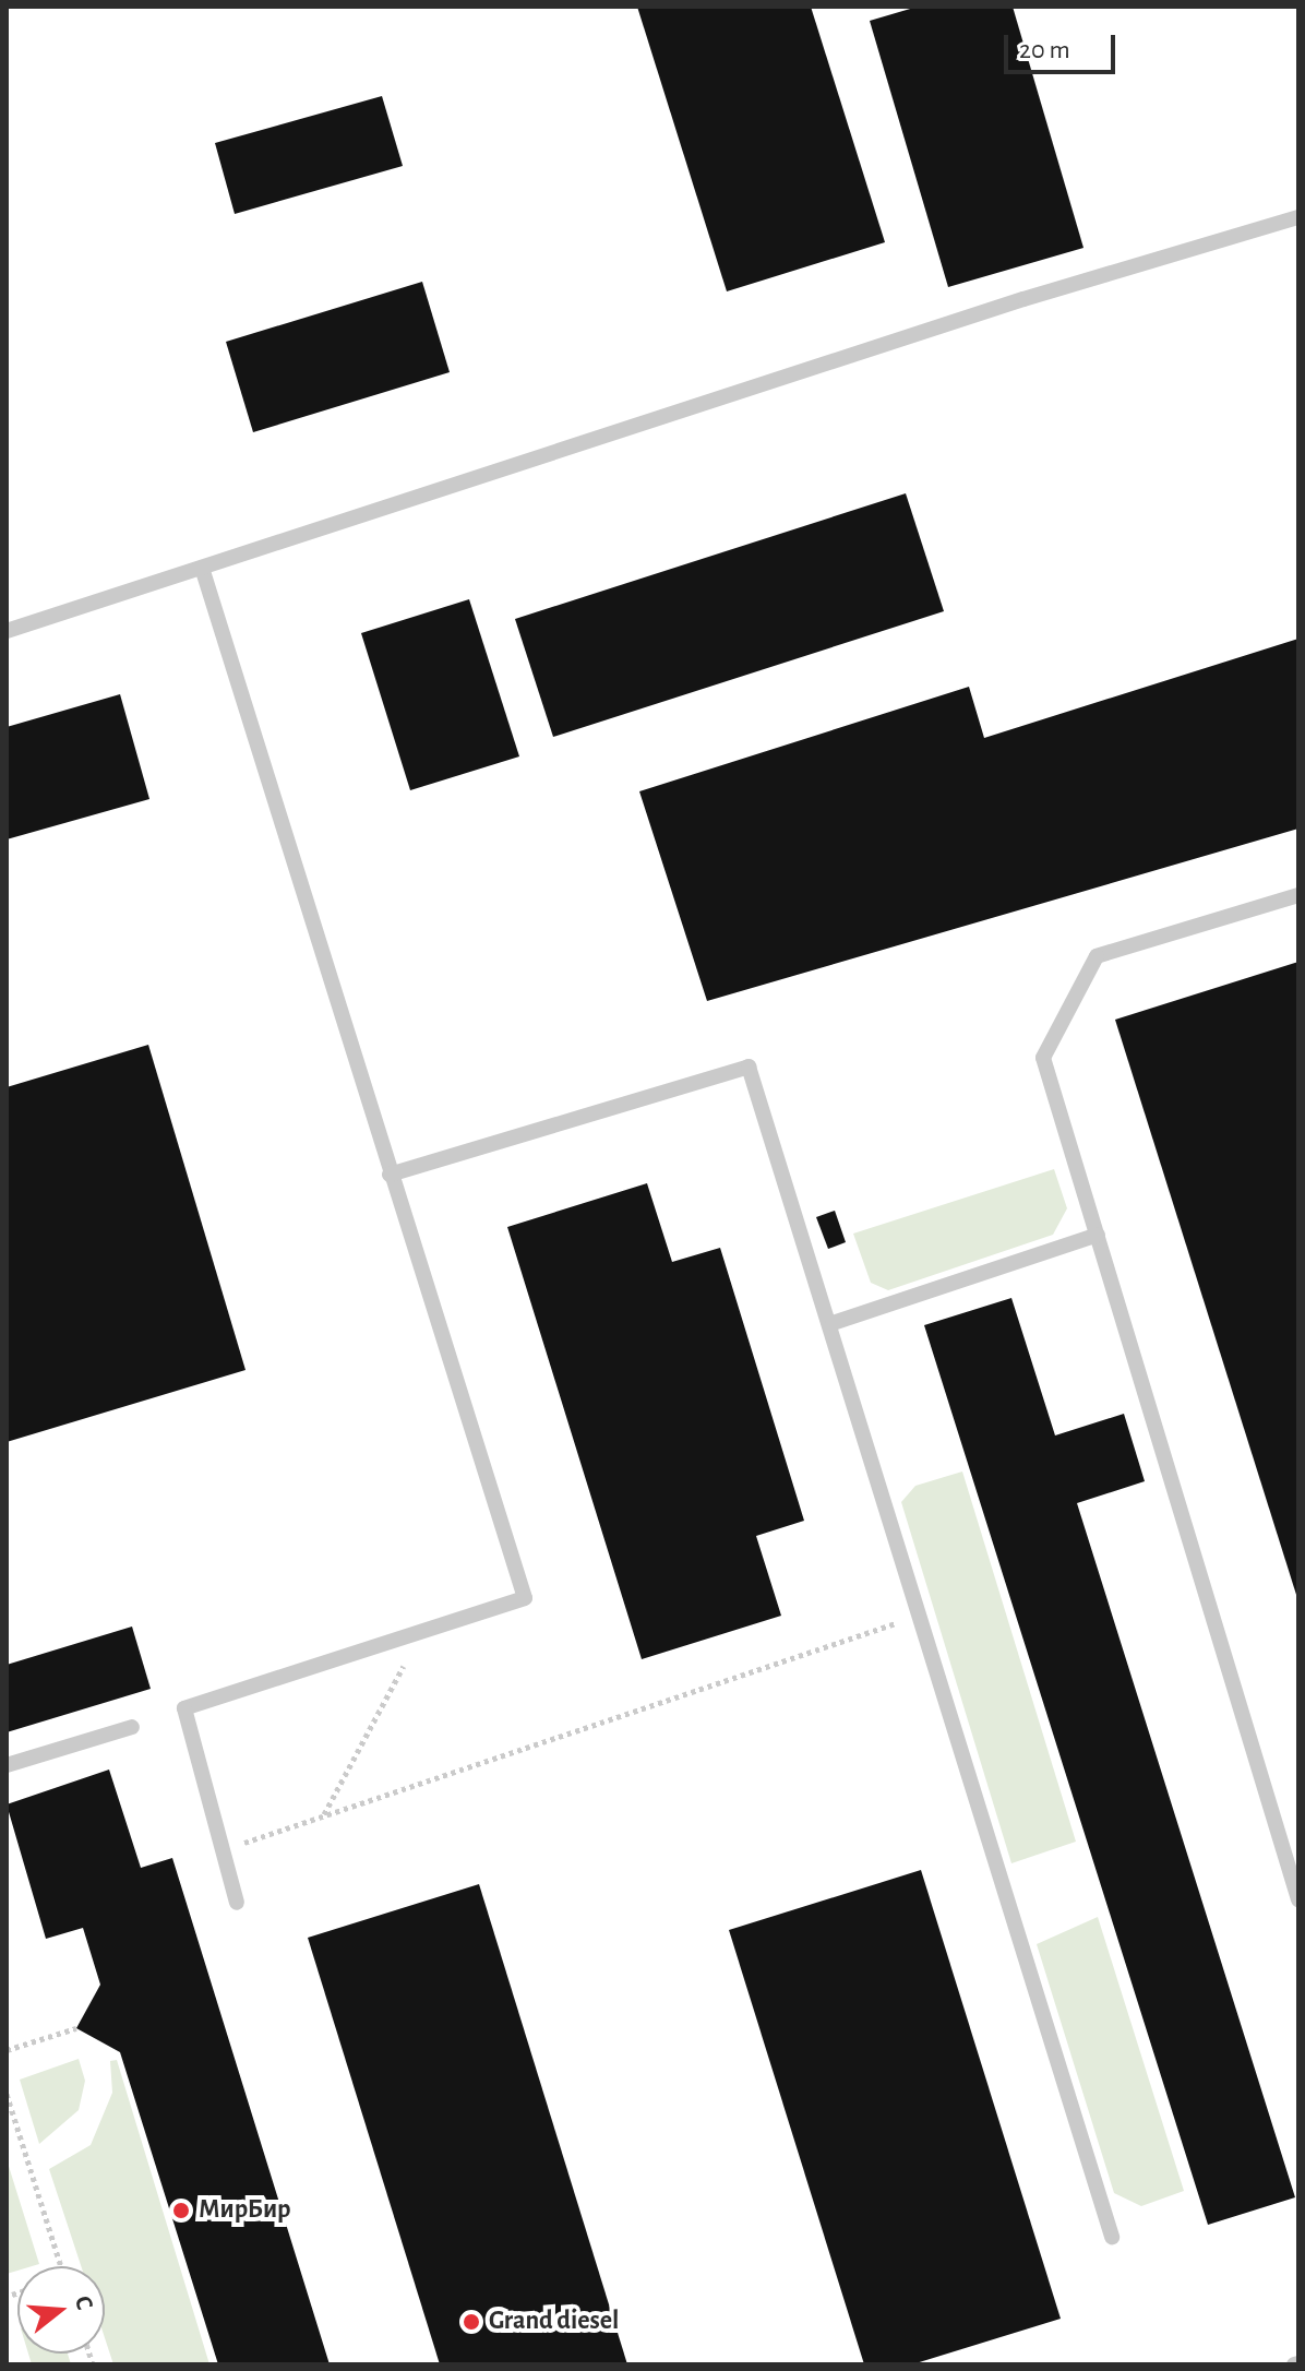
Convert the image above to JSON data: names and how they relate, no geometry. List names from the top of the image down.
{
  "places": ["МирБир", "Grand diesel"],
  "scale_bar": "20 m",
  "north": "right"
}
